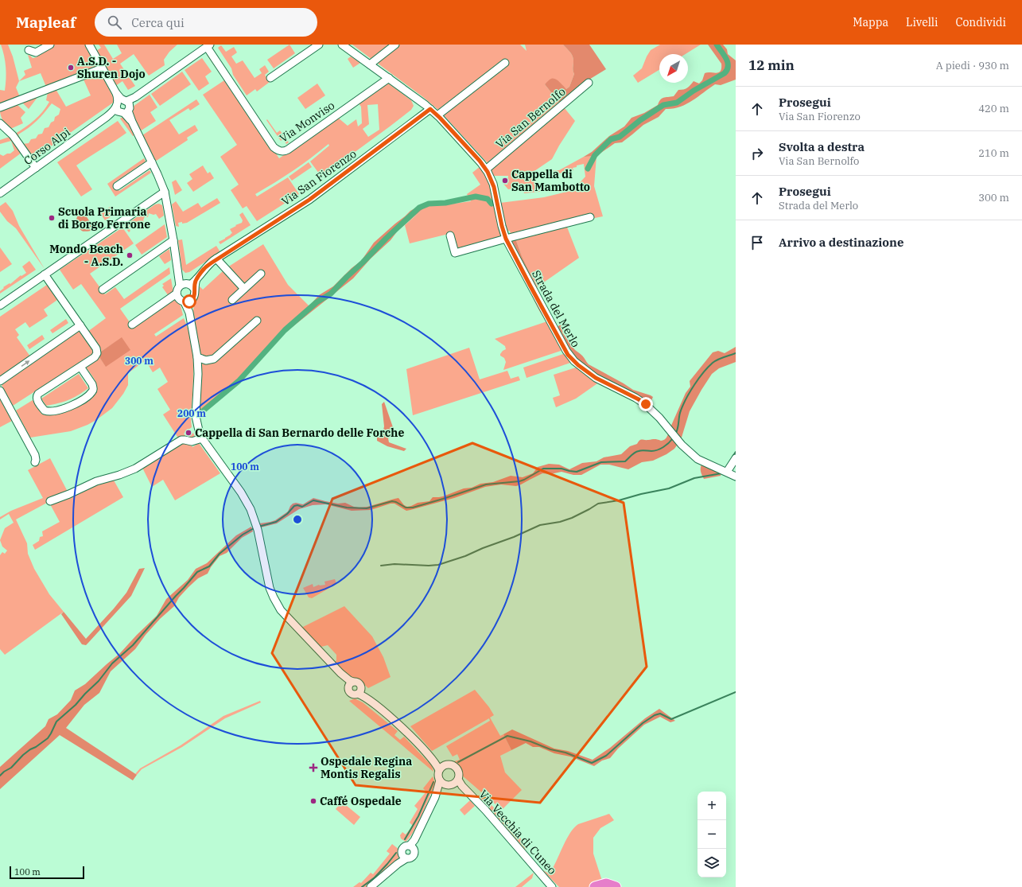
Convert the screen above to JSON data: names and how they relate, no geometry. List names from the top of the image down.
{
  "streets": {
    "street": [
      "Via San Bernolfo",
      "Via Monviso",
      "Corso Alpi",
      "Via San Fiorenzo",
      "Strada del Merlo",
      "Via Vecchia di Cuneo"
    ]
  },
  "crossings": [
    ["Via Monviso", "Corso Alpi"]
  ],
  "places": {
    "other": [
      "A.S.D. - Shuren Dojo",
      "Cappella di San Mambotto",
      "Scuola Primaria di Borgo Ferrone",
      "Mondo Beach - A.S.D.",
      "Cappella di San Bernardo delle Forche",
      "Caffé Ospedale"
    ],
    "health": ["Ospedale Regina Montis Regalis"]
  },
  "scale_bar": "100 m",
  "north": "bottom left",
  "page": {
    "header": "Mapleaf",
    "search": "Cerca qui",
    "nav": ["Mappa", "Livelli", "Condividi"],
    "heading": ["12 min", "A piedi · 930 m"],
    "list": [
      ["Prosegui", "Via San Fiorenzo", "420 m"],
      ["Svolta a destra", "Via San Bernolfo", "210 m"],
      ["Prosegui", "Strada del Merlo", "300 m"],
      "Arrivo a destinazione"
    ],
    "map_buttons": ["+", "−"],
    "scale": "100 m"
  },
  "rings": ["300 m", "200 m", "100 m"]
}
